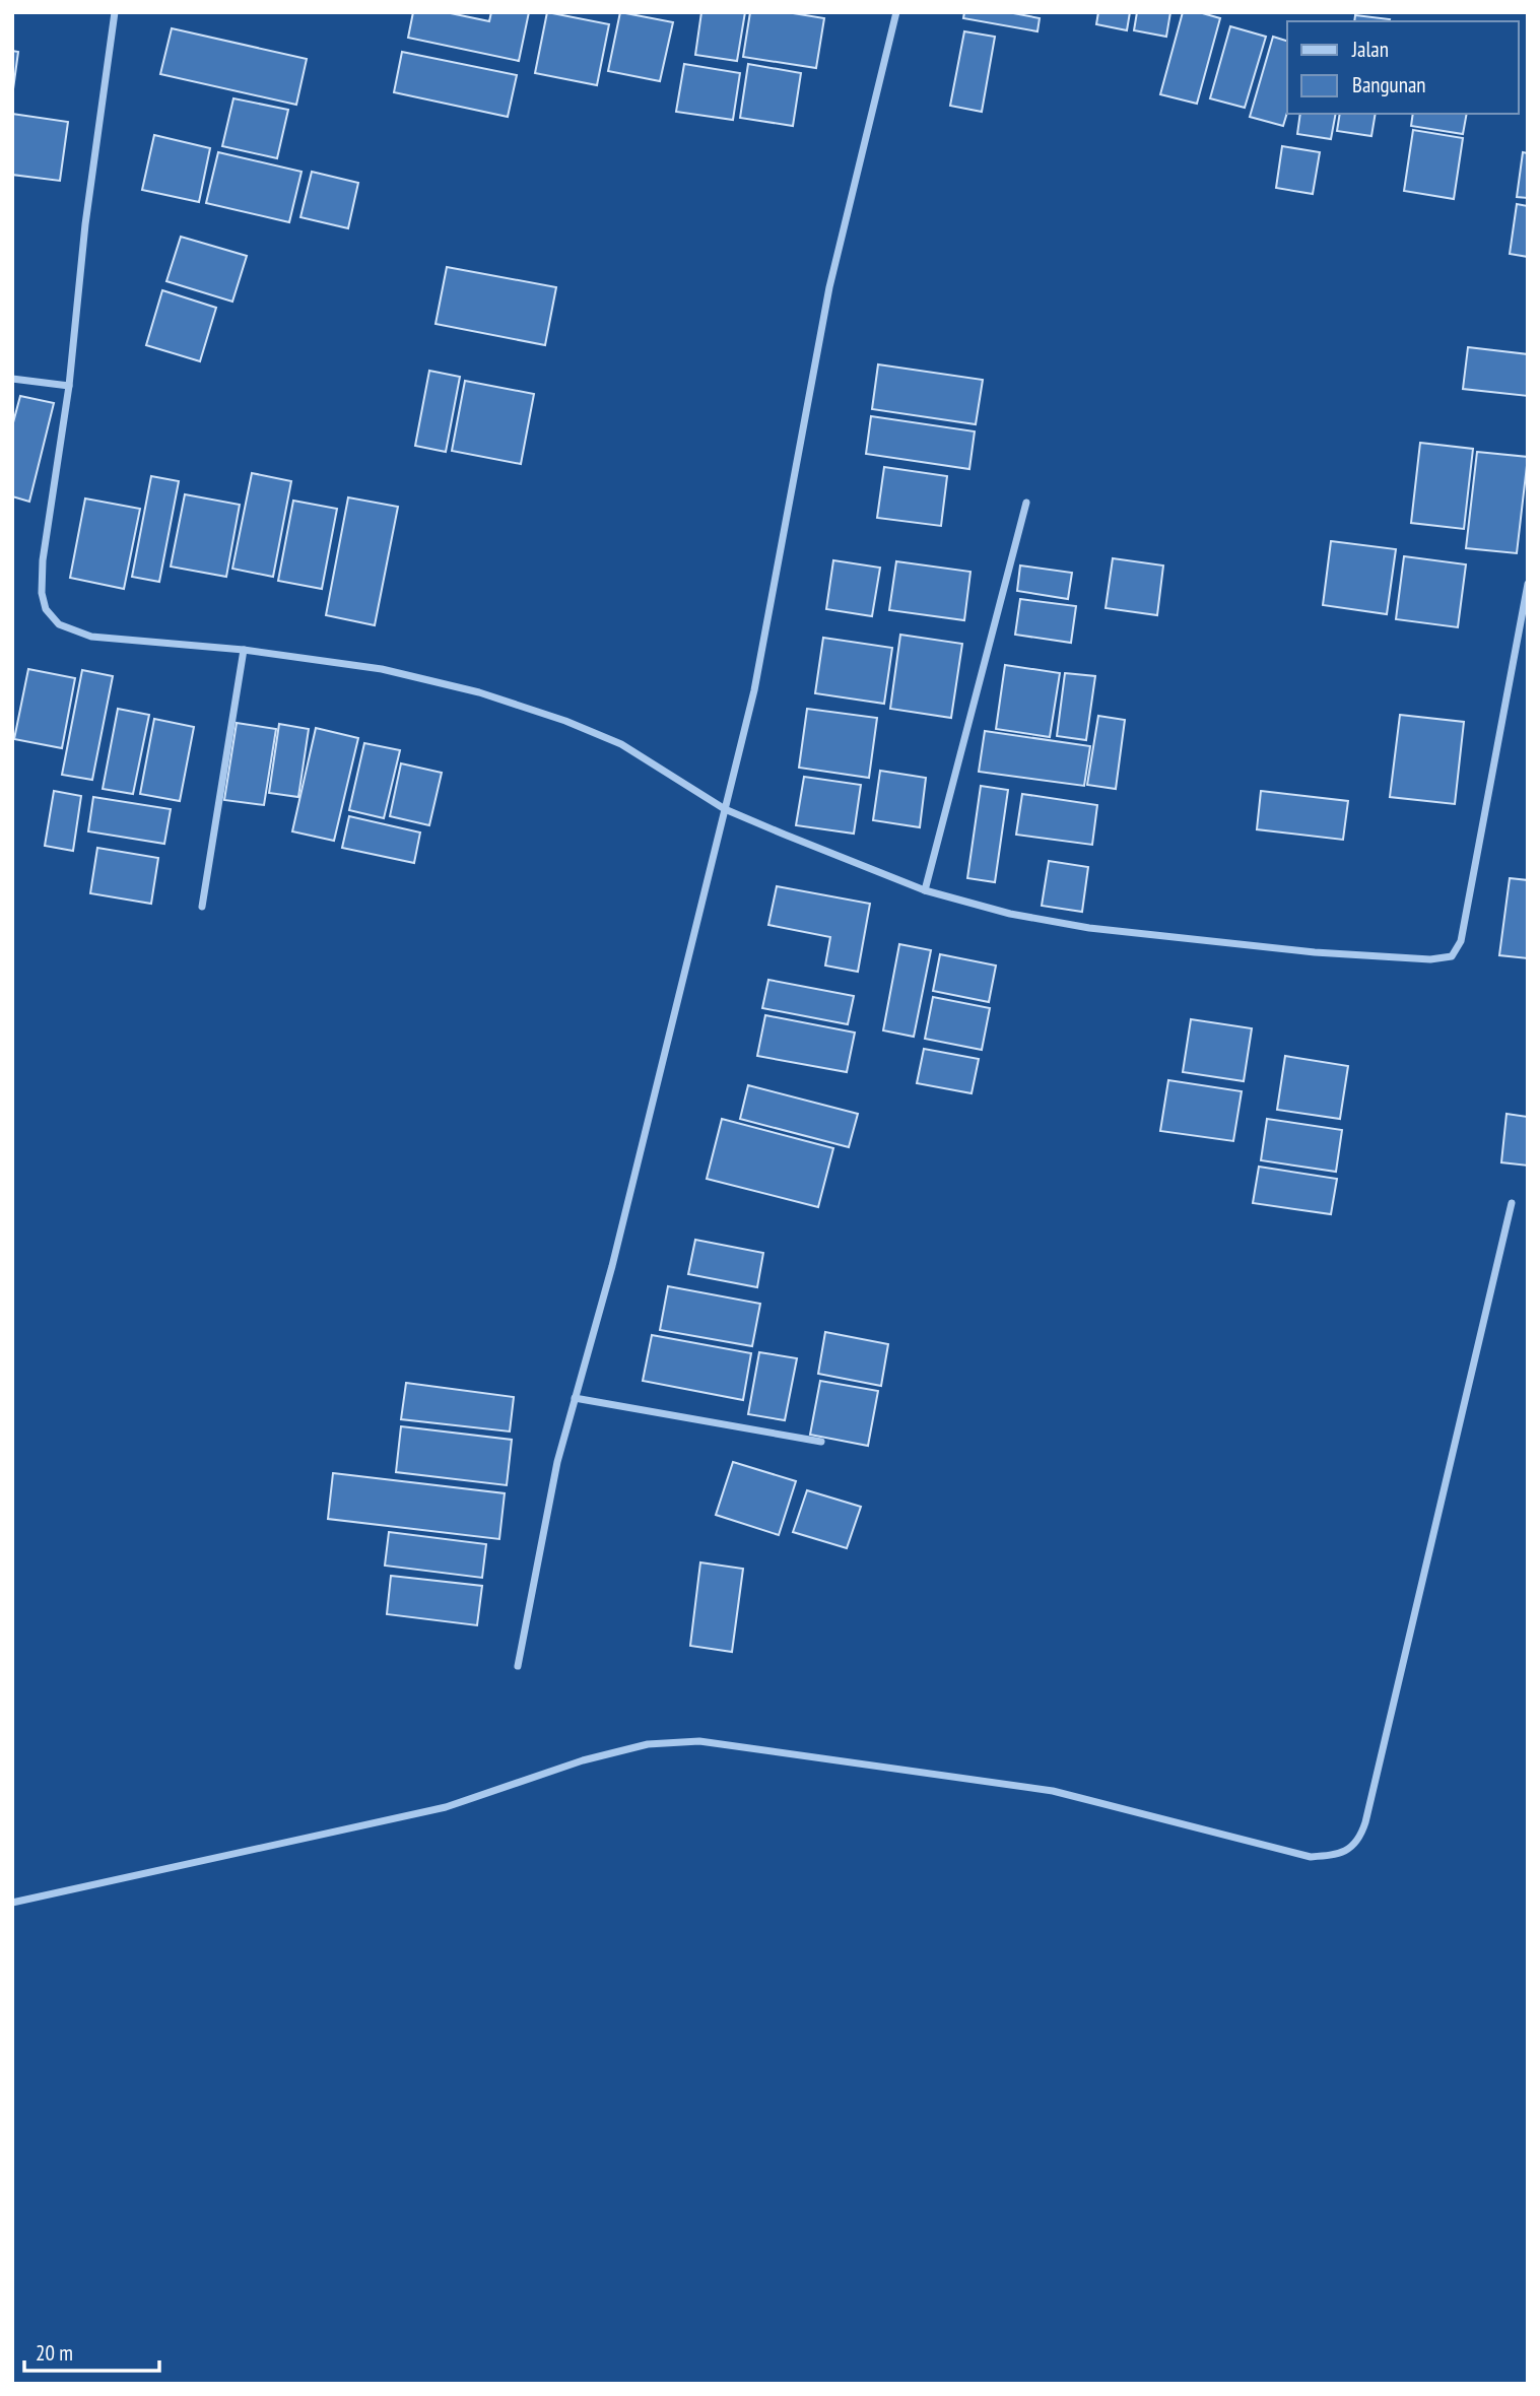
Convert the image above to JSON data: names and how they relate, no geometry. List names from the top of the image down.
{
  "legend": ["Jalan", "Bangunan"],
  "scale_bar": "20 m"
}
